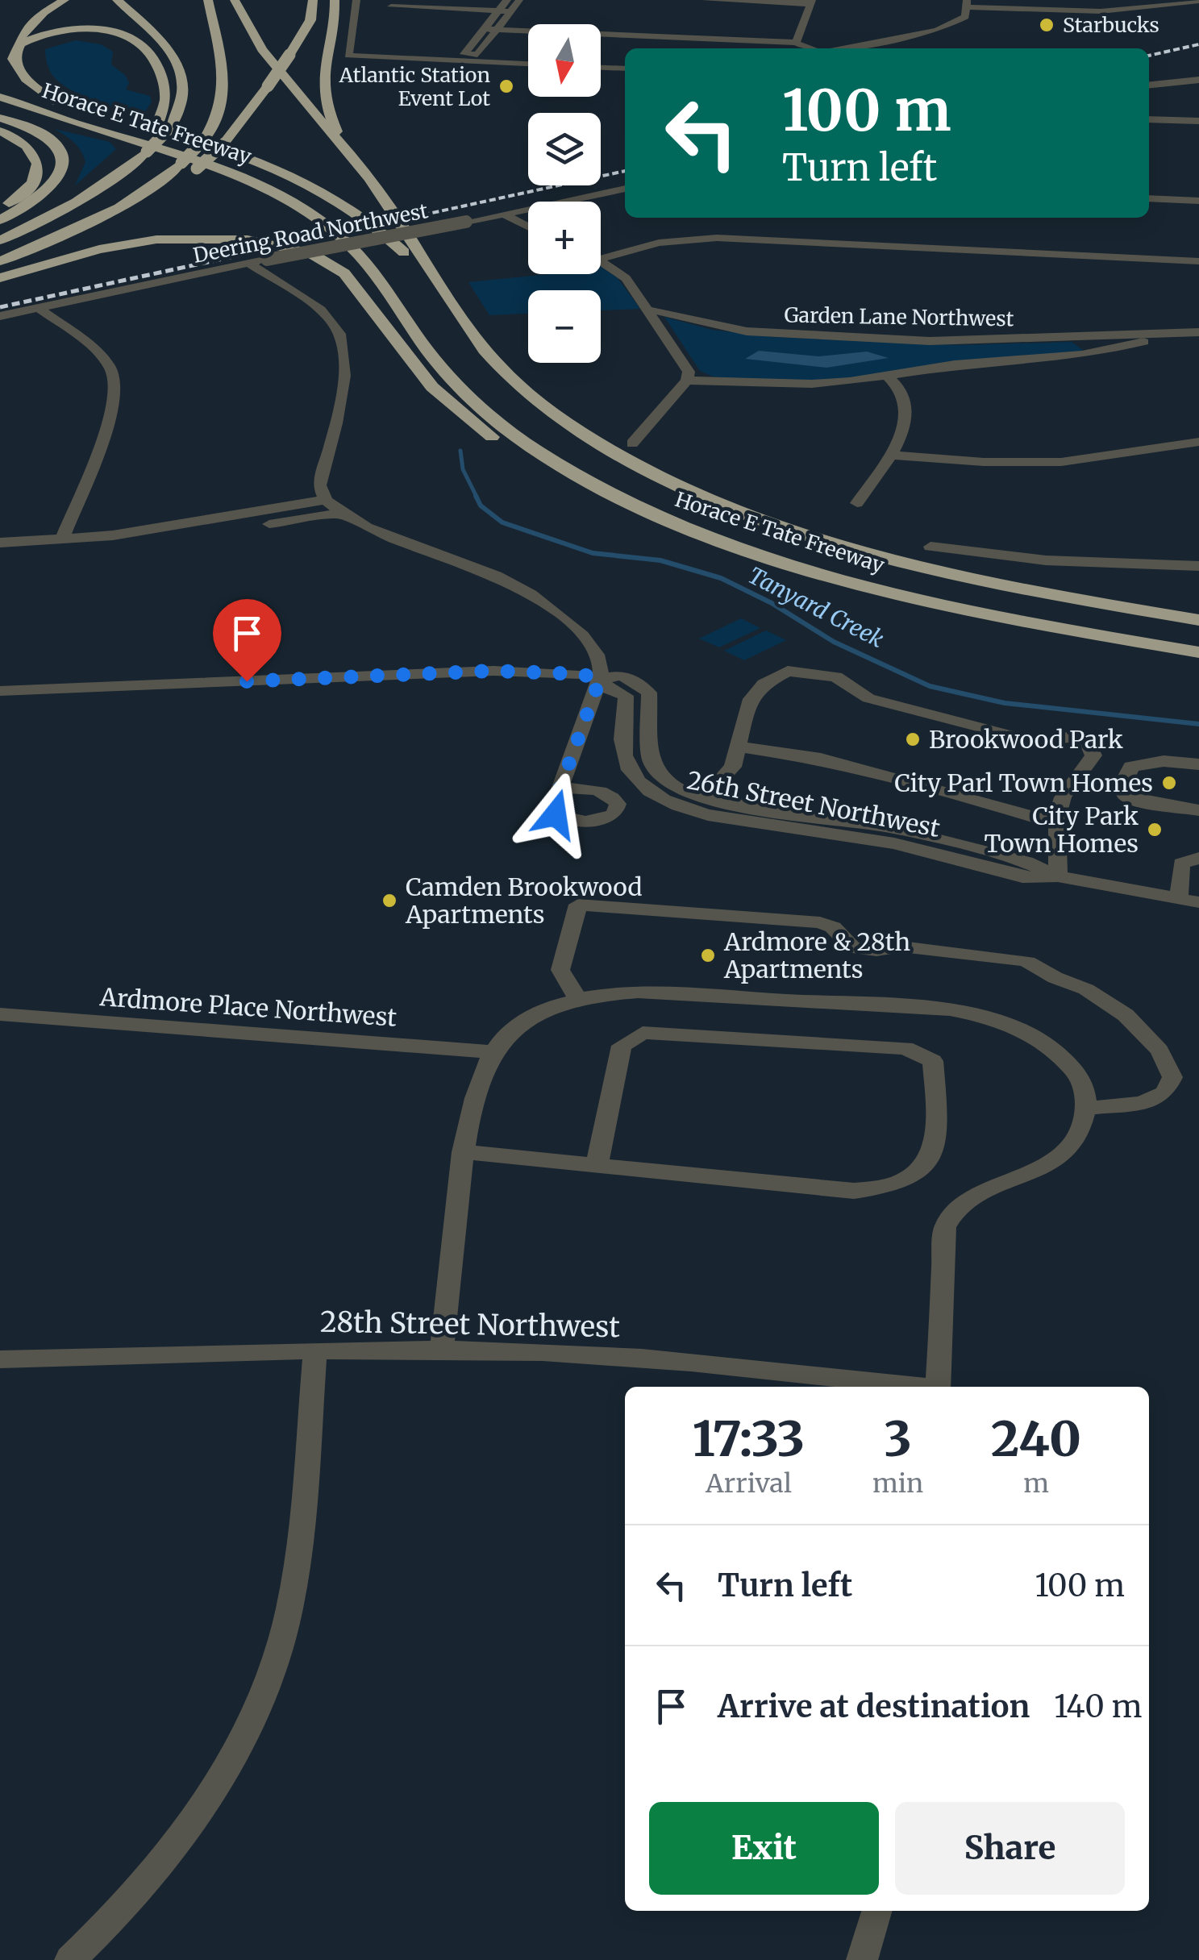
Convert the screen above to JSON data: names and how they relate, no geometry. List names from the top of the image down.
{
  "streets": {
    "highway": ["Horace E Tate Freeway"],
    "street": [
      "Deering Road Northwest",
      "Garden Lane Northwest",
      "26th Street Northwest",
      "Ardmore Place Northwest",
      "28th Street Northwest"
    ]
  },
  "water": ["Tanyard Creek"],
  "places": [
    "Starbucks",
    "Atlantic Station Event Lot",
    "Brookwood Park",
    "City Parl Town Homes",
    "City Park Town Homes",
    "Camden Brookwood Apartments",
    "Ardmore & 28th Apartments"
  ],
  "north": "bottom",
  "page": {
    "map_buttons": ["+", "−"],
    "turn": ["100 m", "Turn left"],
    "eta": [
      "17:33",
      "Arrival",
      "3",
      "min",
      "240",
      "m"
    ],
    "list": [
      {
        "name": "Turn left",
        "value": "100 m"
      },
      {
        "name": "Arrive at destination",
        "value": "140 m"
      }
    ],
    "buttons": ["Exit", "Share"]
  }
}
